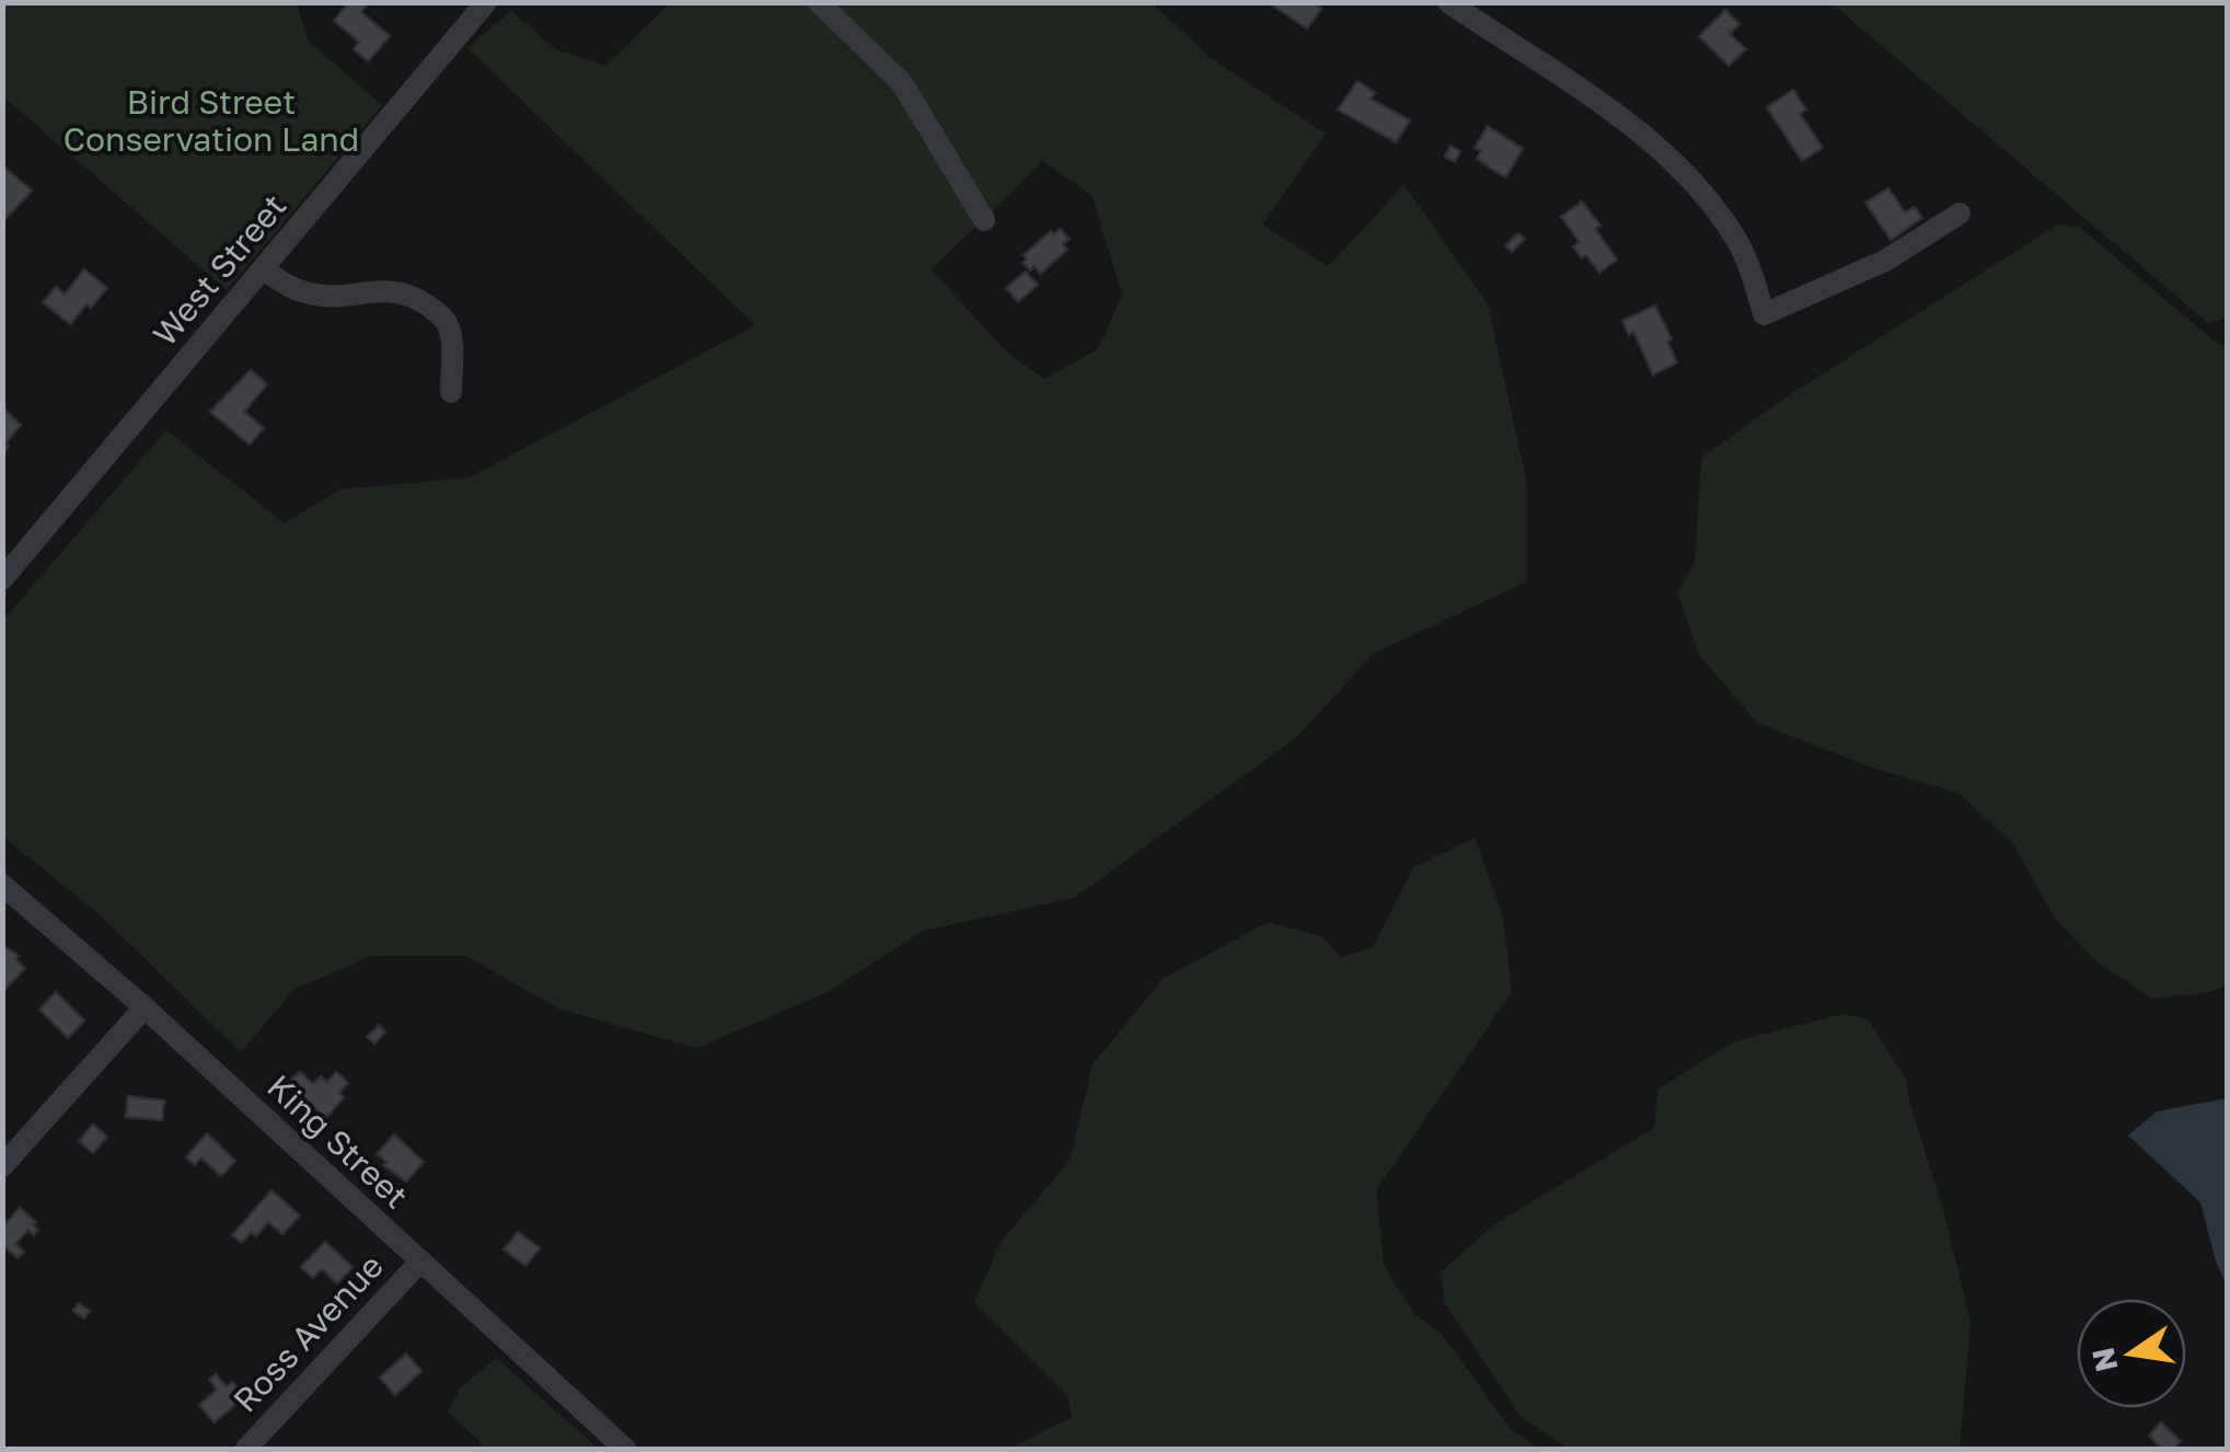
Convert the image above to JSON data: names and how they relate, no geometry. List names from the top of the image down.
{
  "streets": {
    "street": ["West Street", "King Street", "Ross Avenue"]
  },
  "crossings": [
    ["King Street", "Ross Avenue"]
  ],
  "parks": ["Bird Street Conservation Land"],
  "north": "left"
}
